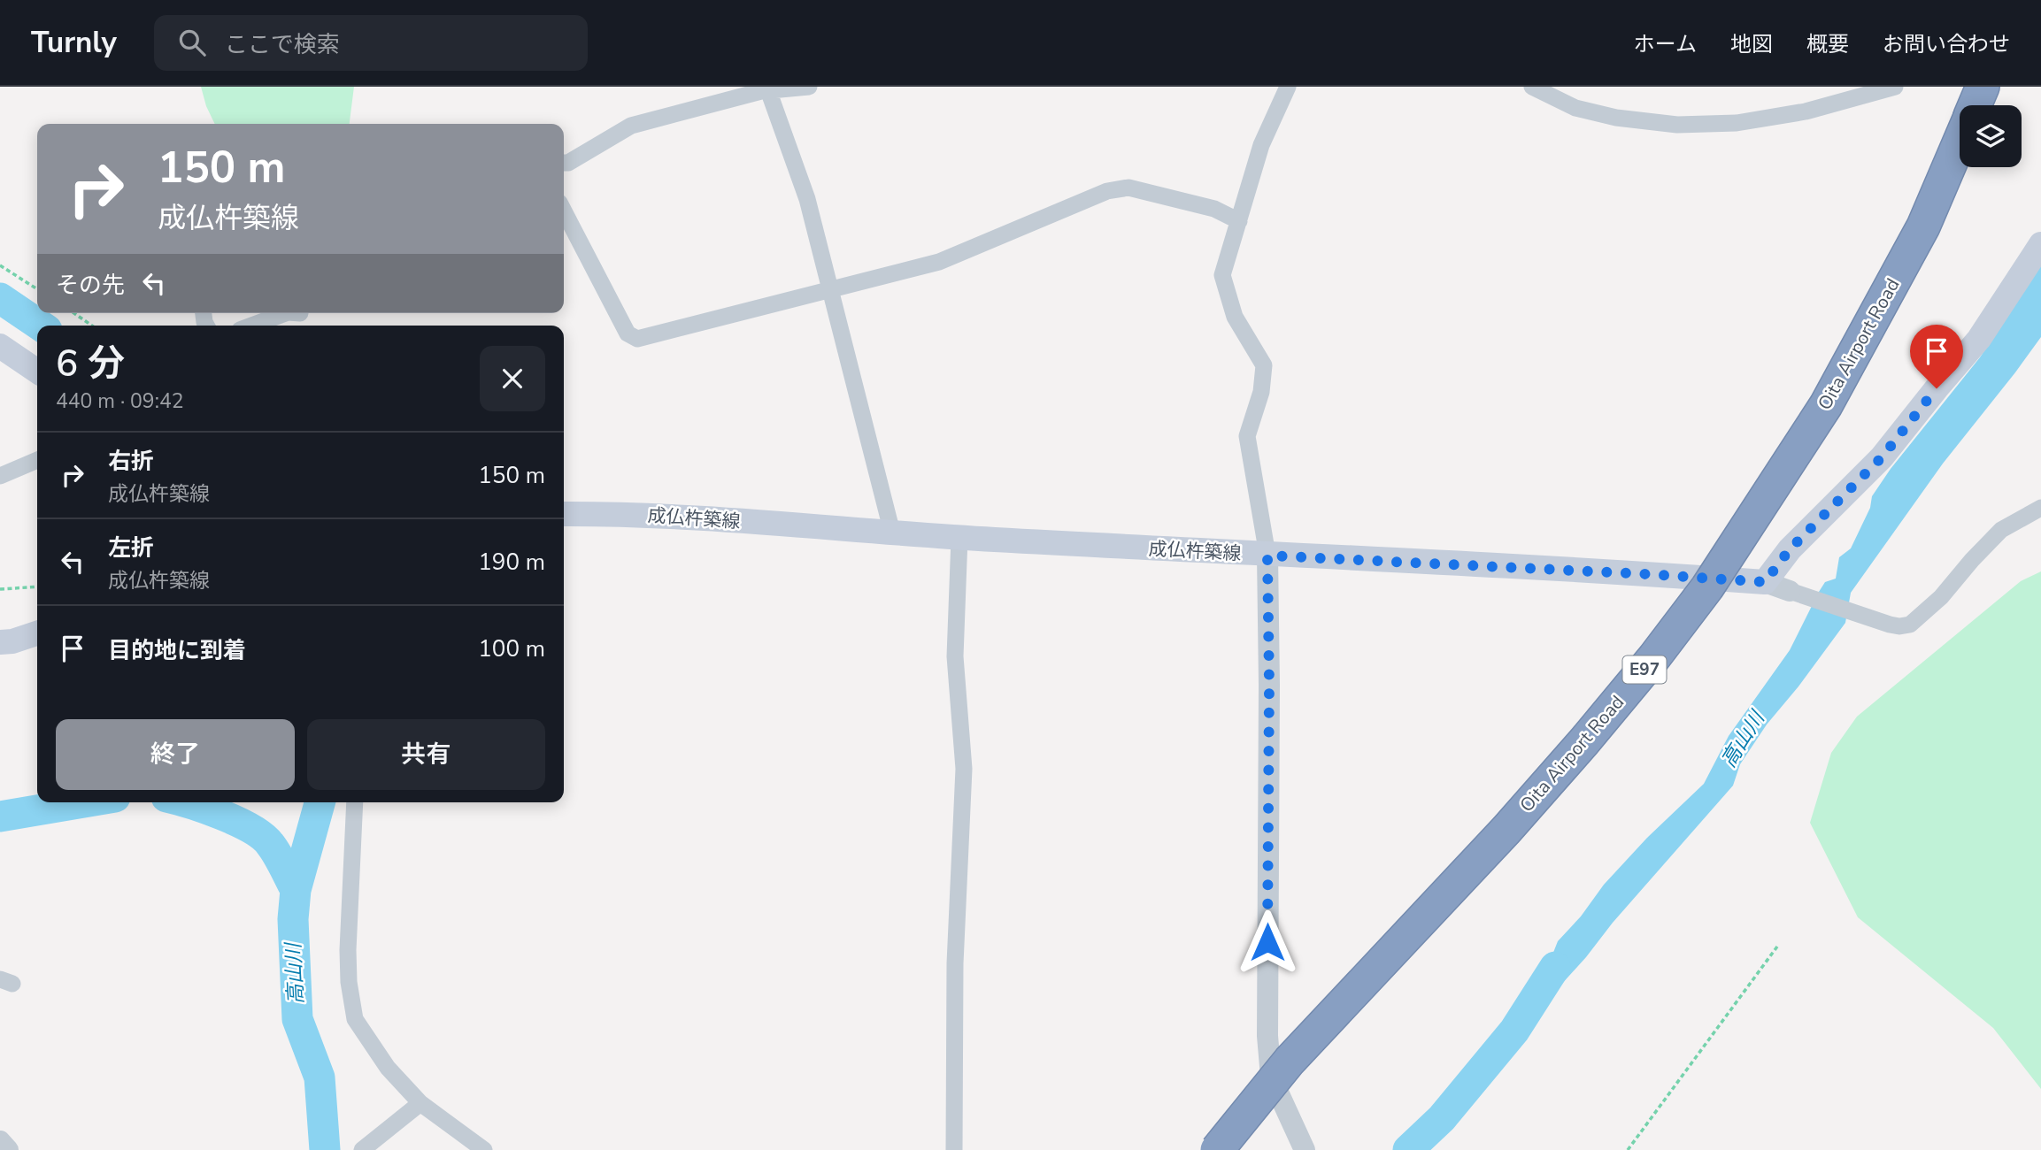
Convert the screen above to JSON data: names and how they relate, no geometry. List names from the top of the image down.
{
  "streets": {
    "highway": ["Oita Airport Road", "E97"],
    "main road": ["成仏杵築線"]
  },
  "water": ["高山川"],
  "page": {
    "header": "Turnly",
    "search": "ここで検索",
    "nav": [
      "ホーム",
      "地図",
      "概要",
      "お問い合わせ"
    ],
    "turn": ["150 m", "成仏杵築線"],
    "then": "その先",
    "heading": ["6 分", "440 m · 09:42"],
    "list": [
      {
        "name": "右折",
        "note": "成仏杵築線",
        "value": "150 m"
      },
      {
        "name": "左折",
        "note": "成仏杵築線",
        "value": "190 m"
      },
      {
        "name": "目的地に到着",
        "value": "100 m"
      }
    ],
    "buttons": ["終了", "共有"]
  }
}
